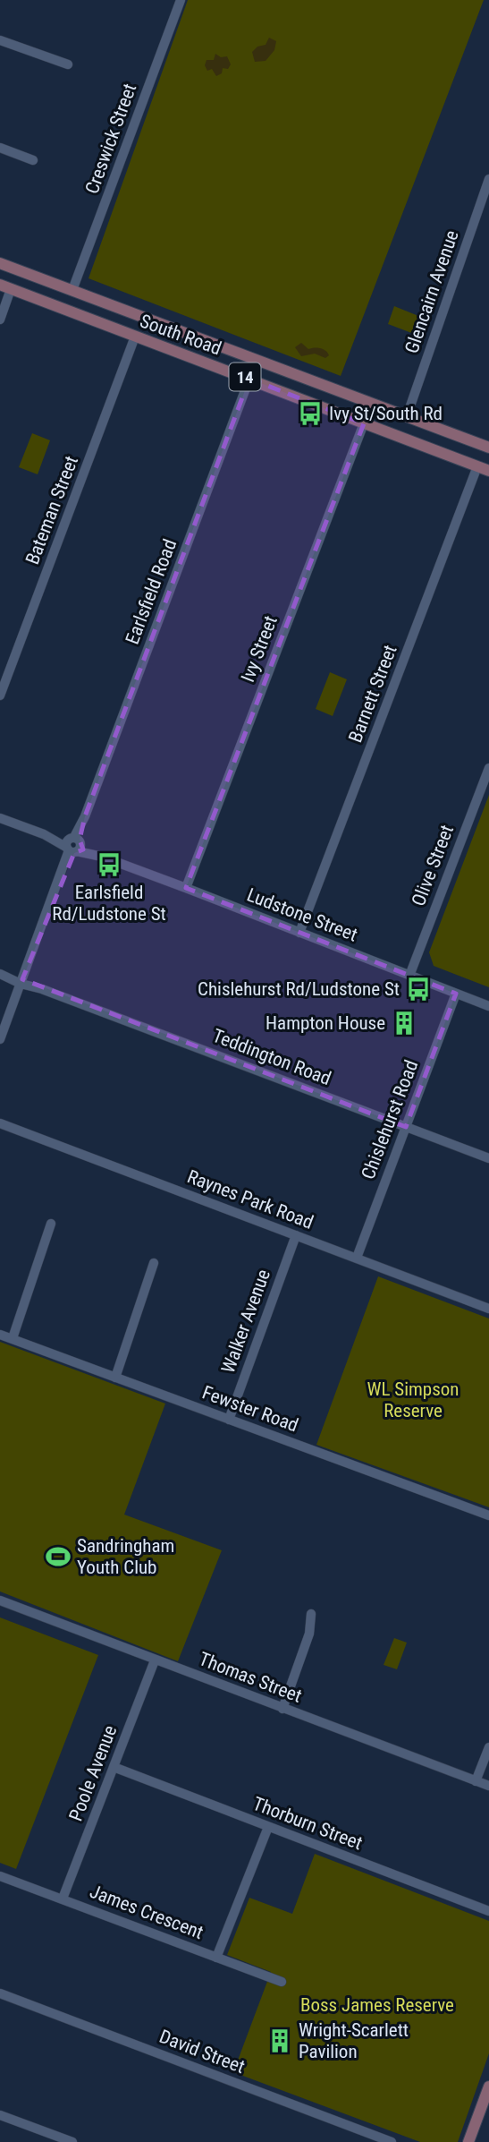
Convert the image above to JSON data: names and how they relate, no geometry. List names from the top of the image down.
{
  "streets": {
    "main road": ["South Road", "14"],
    "street": [
      "Creswick Street",
      "Glencairn Avenue",
      "Bateman Street",
      "Earlsfield Road",
      "Ivy Street",
      "Barnett Street",
      "Olive Street",
      "Ludstone Street",
      "Teddington Road",
      "Chislehurst Road",
      "Raynes Park Road",
      "Walker Avenue",
      "Fewster Road",
      "Thomas Street",
      "Poole Avenue",
      "Thorburn Street",
      "James Crescent",
      "David Street"
    ]
  },
  "crossings": [
    ["Creswick Street", "South Road"],
    ["Glencairn Avenue", "South Road"],
    ["South Road", "Bateman Street"],
    ["South Road", "Earlsfield Road"],
    ["South Road", "Ivy Street"],
    ["South Road", "Barnett Street"],
    ["Earlsfield Road", "Ludstone Street"],
    ["Earlsfield Road", "Teddington Road"],
    ["Ivy Street", "Ludstone Street"],
    ["Barnett Street", "Ludstone Street"],
    ["Olive Street", "Ludstone Street"],
    ["Ludstone Street", "Chislehurst Road"],
    ["Teddington Road", "Chislehurst Road"],
    ["Chislehurst Road", "Raynes Park Road"],
    ["Raynes Park Road", "Walker Avenue"],
    ["Walker Avenue", "Fewster Road"],
    ["Thomas Street", "Poole Avenue"],
    ["Poole Avenue", "Thorburn Street"],
    ["Poole Avenue", "James Crescent"]
  ],
  "parks": ["WL Simpson Reserve", "Boss James Reserve"],
  "places": {
    "bus stop": ["Ivy St/South Rd", "Earlsfield Rd/Ludstone St", "Chislehurst Rd/Ludstone St"],
    "building": ["Hampton House", "Wright-Scarlett Pavilion"],
    "sports": ["Sandringham Youth Club"]
  }
}
